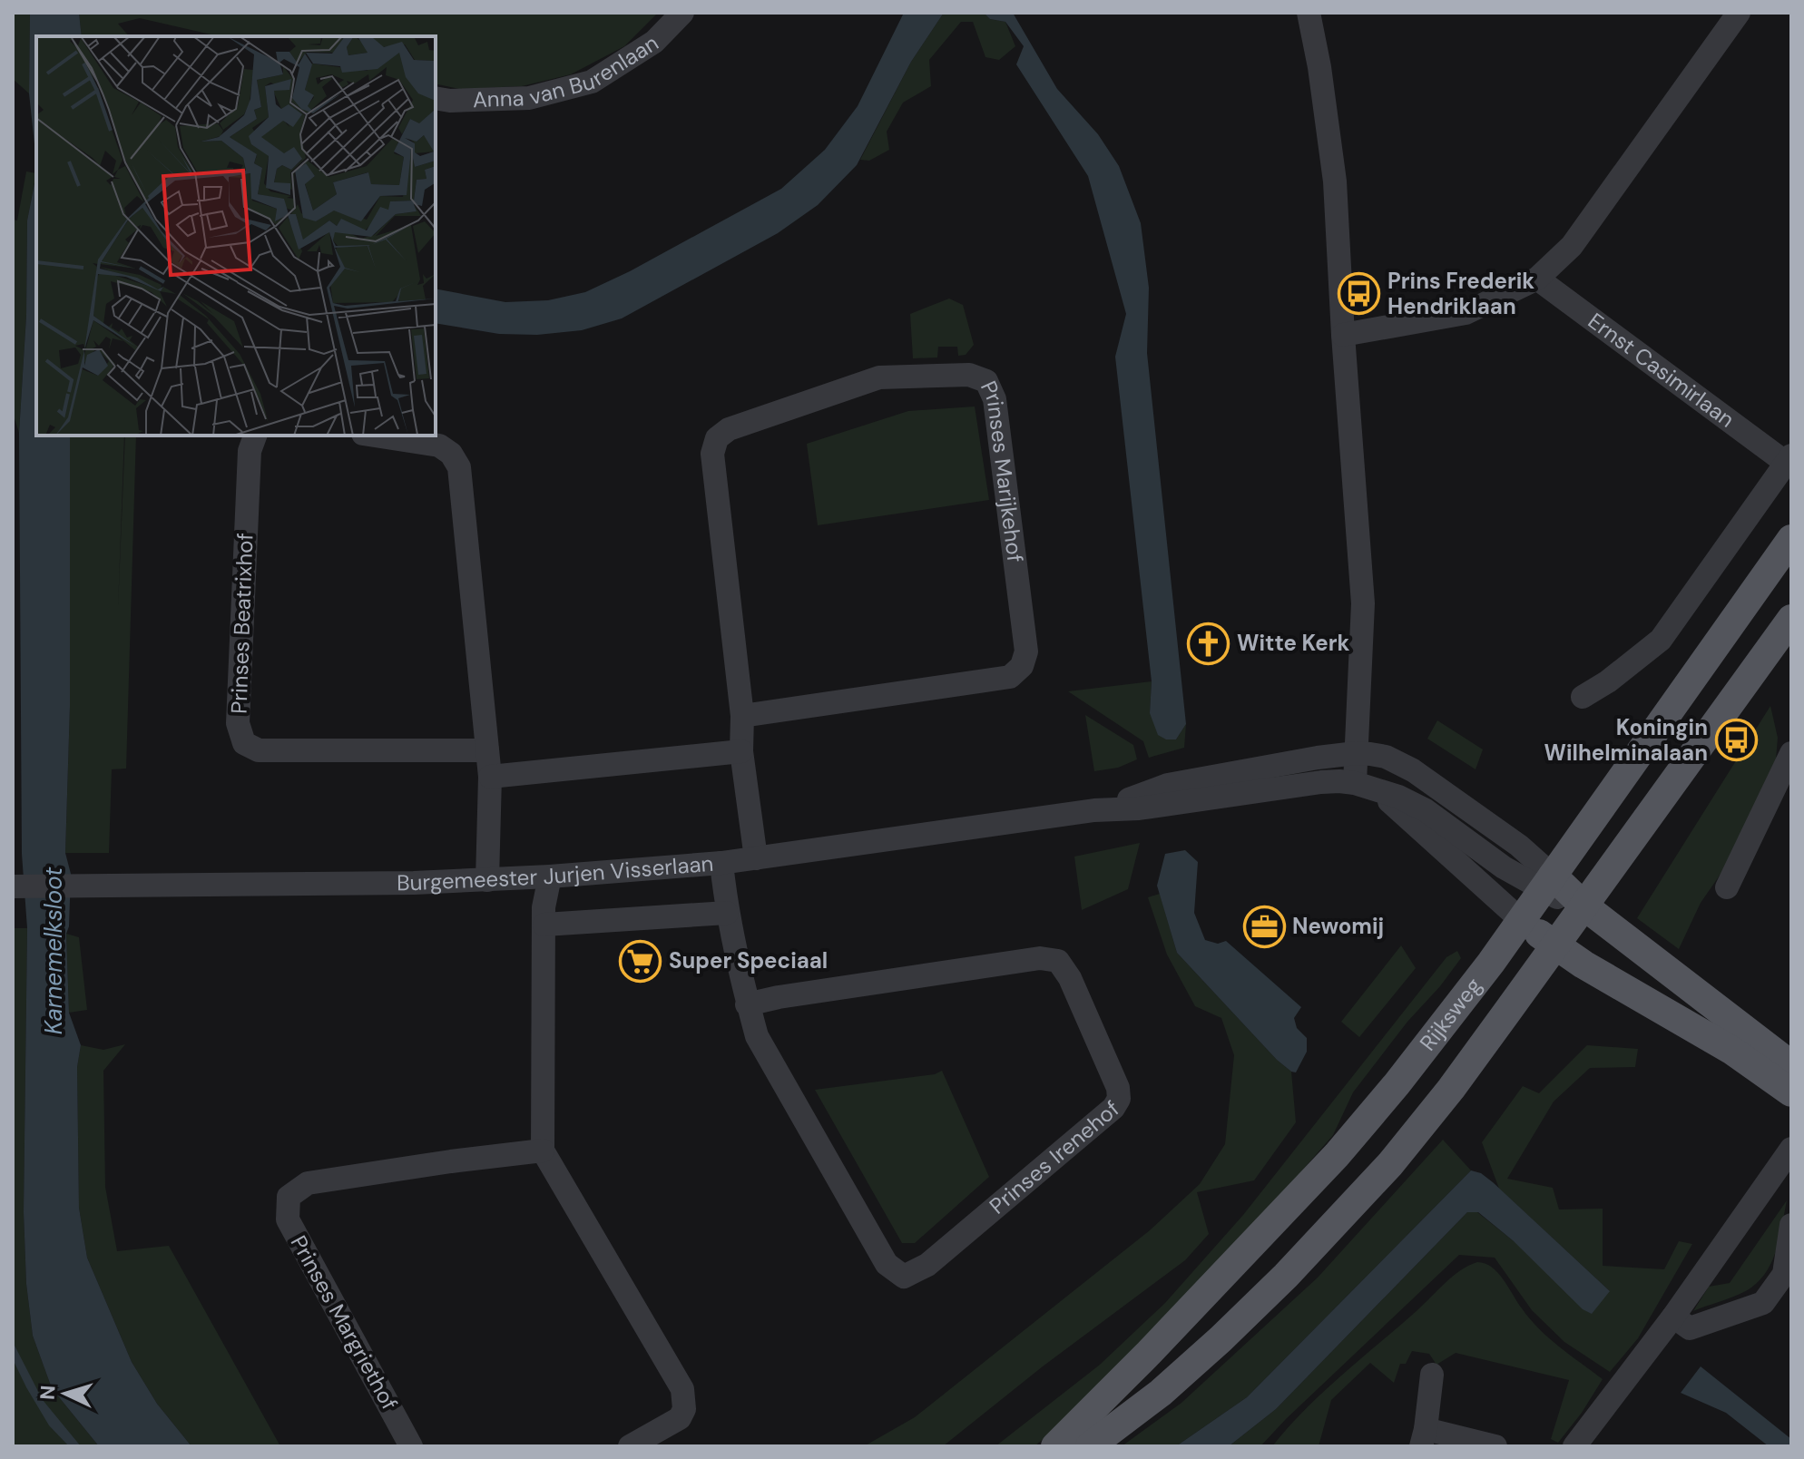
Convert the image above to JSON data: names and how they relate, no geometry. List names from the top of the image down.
{
  "streets": {
    "main road": ["Rijksweg"],
    "street": [
      "Anna van Burenlaan",
      "Ernst Casimirlaan",
      "Prinses Marijkehof",
      "Prinses Beatrixhof",
      "Burgemeester Jurjen Visserlaan",
      "Prinses Irenehof",
      "Prinses Margriethof"
    ]
  },
  "crossings": [
    ["Prinses Marijkehof", "Burgemeester Jurjen Visserlaan"],
    ["Burgemeester Jurjen Visserlaan", "Prinses Irenehof"]
  ],
  "water": ["Karnemelksloot"],
  "places": {
    "bus stop": ["Prins Frederik Hendriklaan", "Koningin Wilhelminalaan"],
    "church": ["Witte Kerk"],
    "office": ["Newomij"],
    "supermarket": ["Super Speciaal"]
  },
  "north": "left"
}
